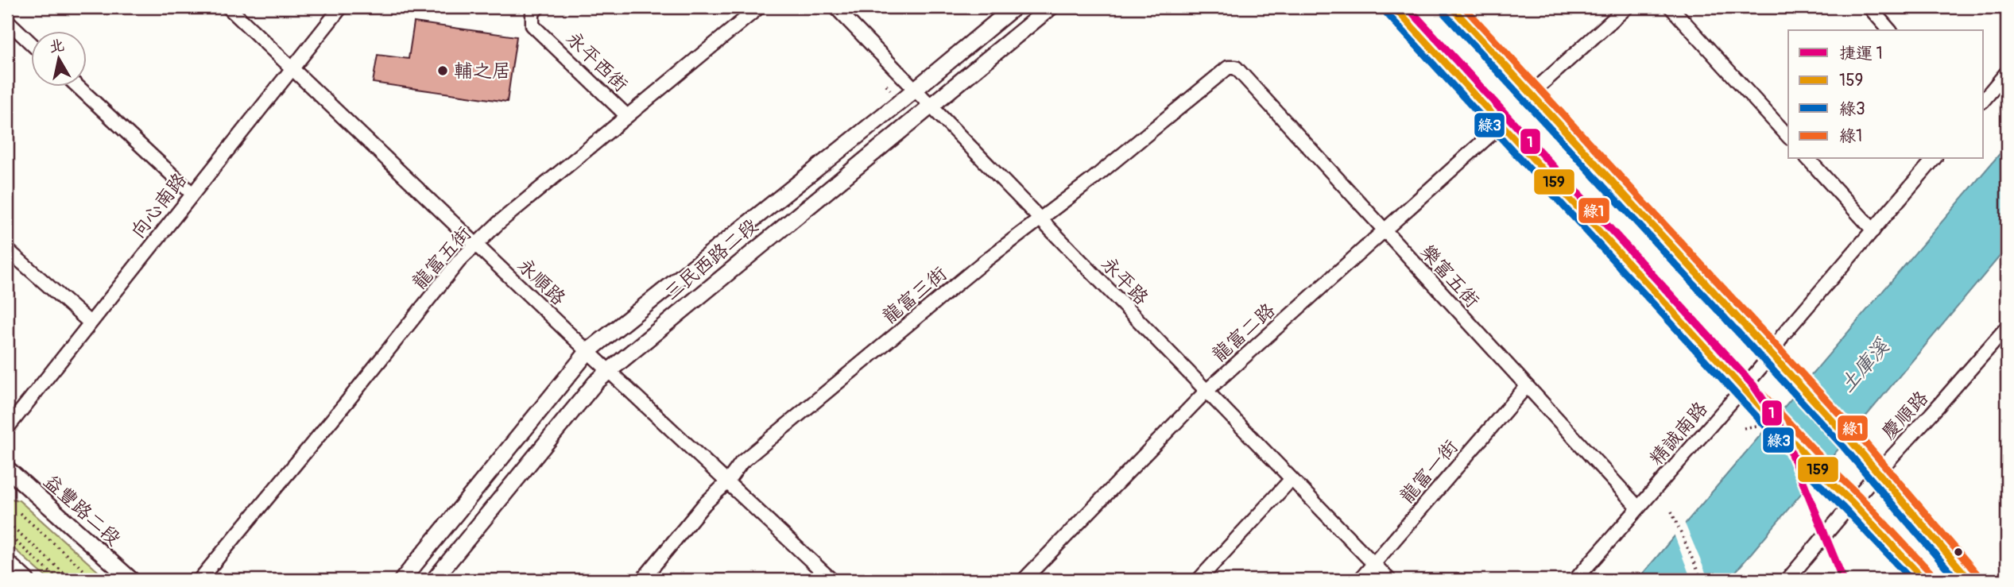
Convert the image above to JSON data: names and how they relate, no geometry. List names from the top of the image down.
{
  "streets": {
    "street": [
      "永平西街",
      "向心南路",
      "龍富五街",
      "三民西路二段",
      "樂富五街",
      "永平路",
      "永順路",
      "龍富三街",
      "龍富二路",
      "慶順路",
      "精誠南路",
      "龍富一街",
      "益豐路二段"
    ]
  },
  "crossings": [
    ["永平西街", "龍富五街"],
    ["向心南路", "永順路"],
    ["龍富五街", "永順路"],
    ["三民西路二段", "永平路"],
    ["三民西路二段", "永順路"],
    ["樂富五街", "龍富三街"],
    ["樂富五街", "龍富二路"],
    ["樂富五街", "精誠南路"],
    ["樂富五街", "龍富一街"],
    ["永平路", "龍富三街"],
    ["永平路", "龍富二路"],
    ["永平路", "龍富一街"],
    ["永順路", "龍富三街"]
  ],
  "water": ["土庫溪"],
  "places": ["輔之居"],
  "lines": [
    "metro line 1",
    "transit line 159",
    "transit line 綠1",
    "transit line 綠3"
  ],
  "legend": [
    "捷運 1",
    "159",
    "綠3",
    "綠1"
  ],
  "north": "top"
}
